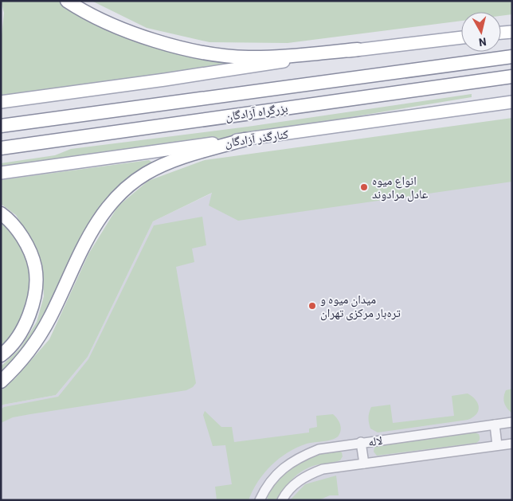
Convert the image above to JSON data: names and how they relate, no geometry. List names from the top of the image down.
{
  "streets": {
    "highway": ["بزرگراه آزادگان"],
    "main road": ["کنارگذر آزادگان"],
    "street": ["لاله"]
  },
  "places": ["انواع میوه عادل مرادوند", "میدان میوه و تره‌بار مرکزی تهران"],
  "north": "bottom"
}
